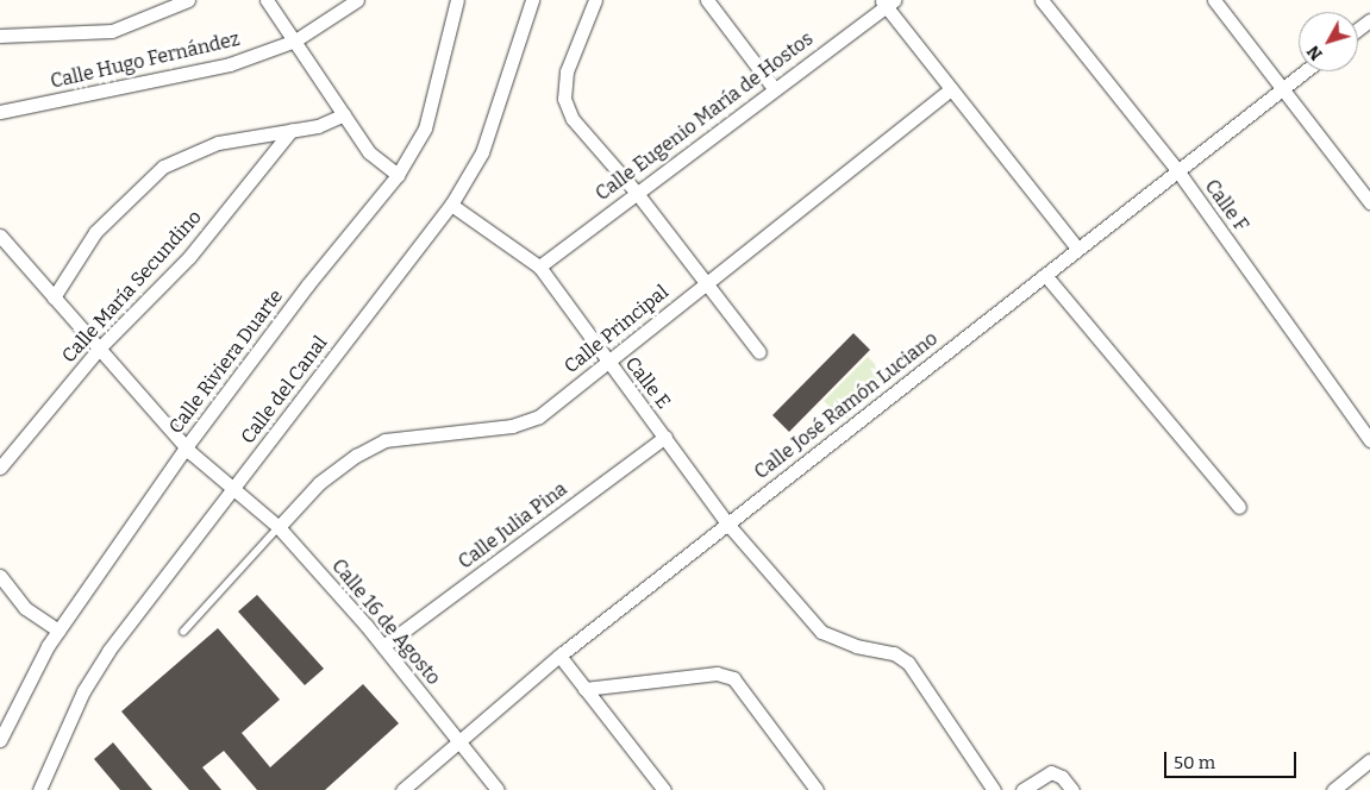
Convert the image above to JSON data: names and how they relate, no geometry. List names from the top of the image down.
{
  "streets": {
    "street": [
      "Calle Hugo Fernández",
      "Calle Eugenio María de Hostos",
      "Calle F",
      "Calle María Secundino",
      "Calle Principal",
      "Calle Riviera Duarte",
      "Calle E",
      "Calle del Canal",
      "Calle José Ramón Luciano",
      "Calle Julia Pina",
      "Calle 16 de Agosto"
    ]
  },
  "crossings": [
    ["Calle Eugenio María de Hostos", "Calle E"],
    ["Calle F", "Calle José Ramón Luciano"],
    ["Calle María Secundino", "Calle 16 de Agosto"],
    ["Calle Principal", "Calle E"],
    ["Calle Principal", "Calle 16 de Agosto"],
    ["Calle Riviera Duarte", "Calle 16 de Agosto"],
    ["Calle E", "Calle del Canal"],
    ["Calle E", "Calle José Ramón Luciano"],
    ["Calle E", "Calle Julia Pina"],
    ["Calle del Canal", "Calle 16 de Agosto"],
    ["Calle José Ramón Luciano", "Calle 16 de Agosto"],
    ["Calle Julia Pina", "Calle 16 de Agosto"]
  ],
  "scale_bar": "50 m",
  "north": "bottom left"
}
